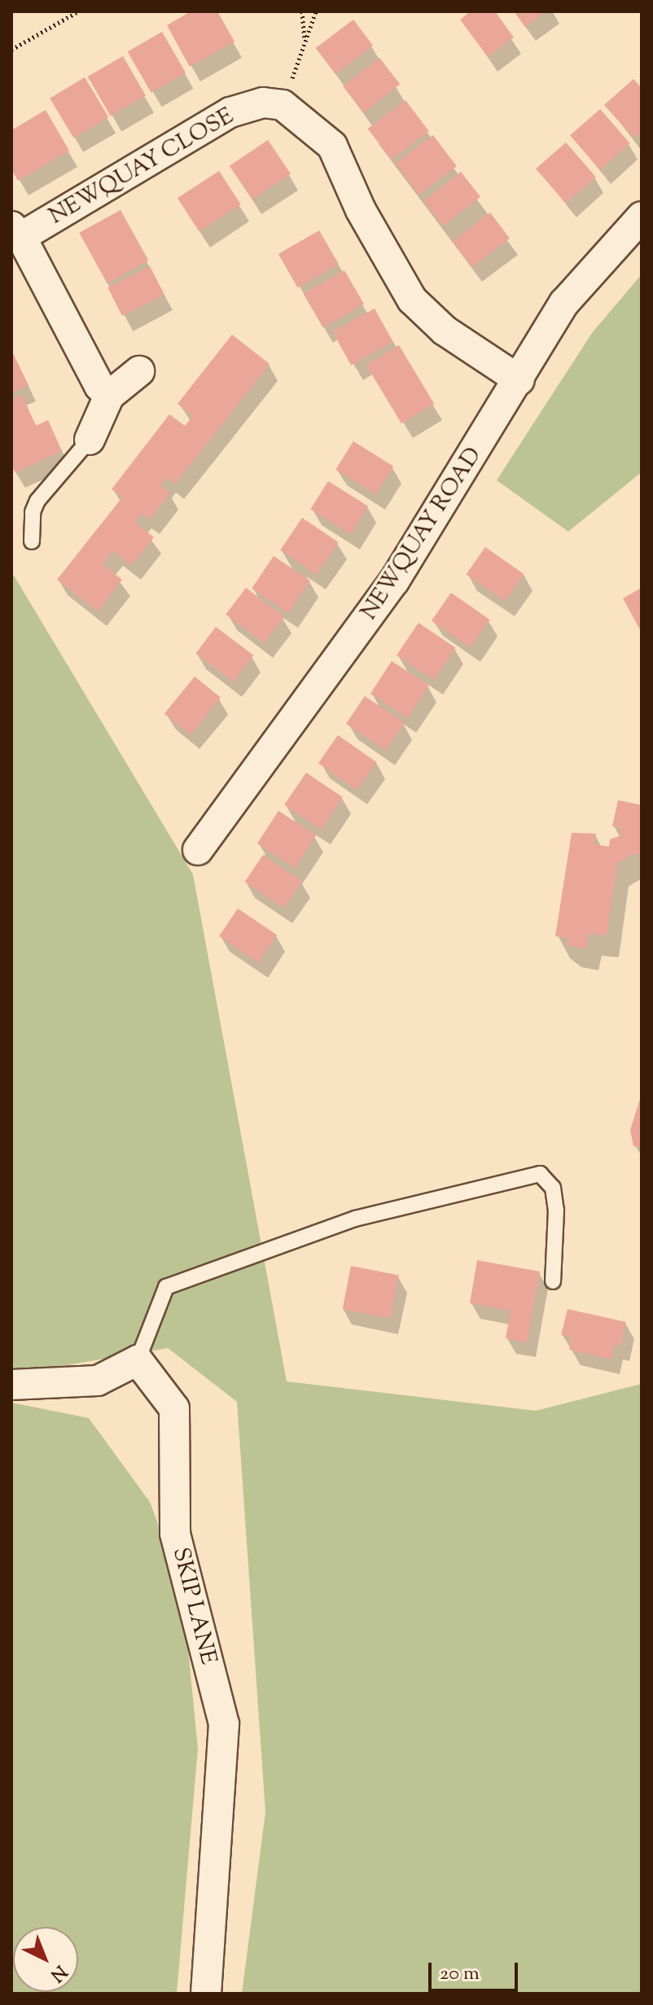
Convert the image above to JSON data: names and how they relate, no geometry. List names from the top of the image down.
{
  "streets": {
    "street": ["NEWQUAY CLOSE", "NEWQUAY ROAD", "SKIP LANE"]
  },
  "scale_bar": "20 m",
  "north": "bottom right"
}
